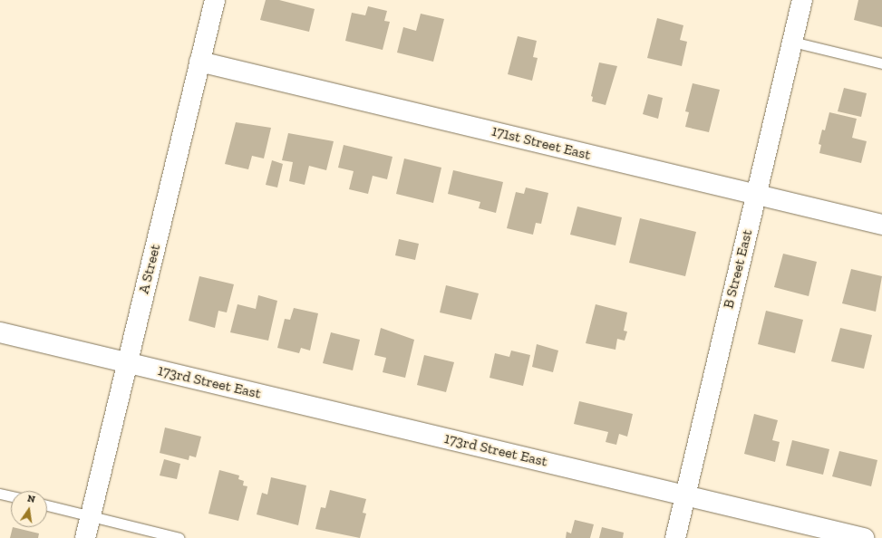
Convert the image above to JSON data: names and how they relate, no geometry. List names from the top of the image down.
{
  "streets": {
    "street": [
      "171st Street East",
      "A Street",
      "B Street East",
      "173rd Street East"
    ]
  },
  "crossings": [
    ["171st Street East", "A Street"],
    ["171st Street East", "B Street East"],
    ["A Street", "173rd Street East"],
    ["B Street East", "173rd Street East"]
  ],
  "north": "top"
}
